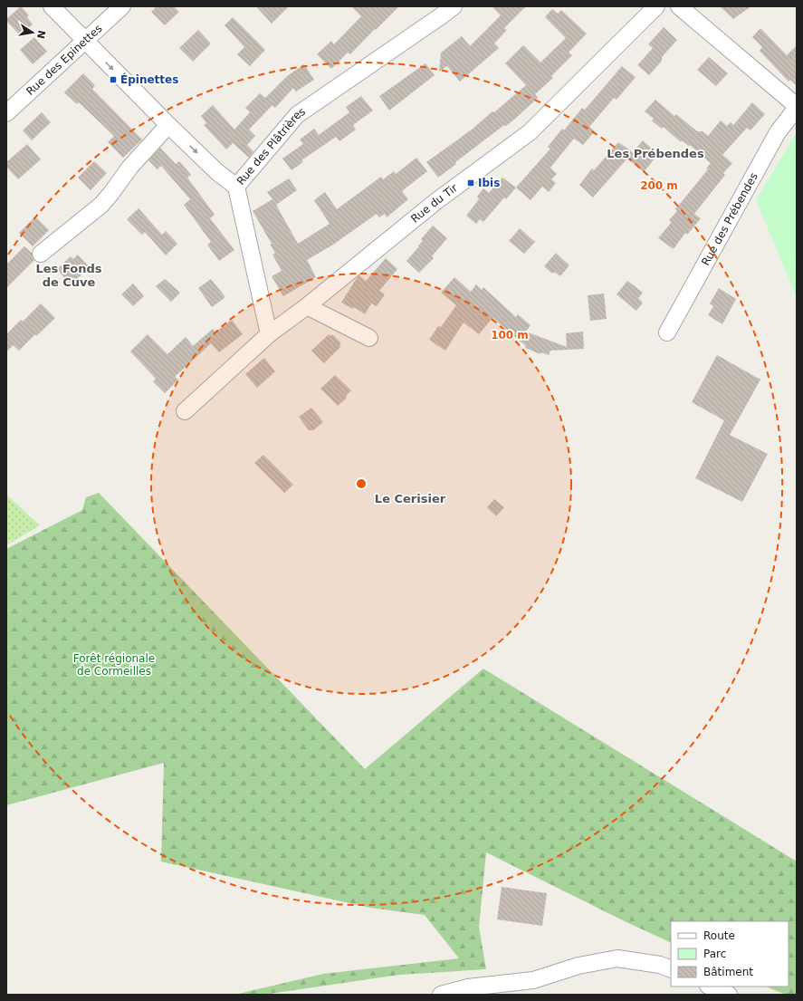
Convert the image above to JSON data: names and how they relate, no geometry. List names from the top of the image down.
{
  "streets": {
    "street": [
      "Rue des Epinettes",
      "Rue des Plâtrières",
      "Rue du Tir",
      "Rue des Prébendes"
    ]
  },
  "crossings": [
    ["Rue des Plâtrières", "Rue du Tir"]
  ],
  "districts": ["Les Prébendes", "Les Fonds de Cuve", "Le Cerisier"],
  "parks": ["Forêt régionale de Cormeilles"],
  "places": {
    "transit": ["Épinettes", "Ibis"]
  },
  "legend": ["Route", "Parc", "Bâtiment"],
  "north": "right",
  "rings": ["200 m", "100 m"]
}
